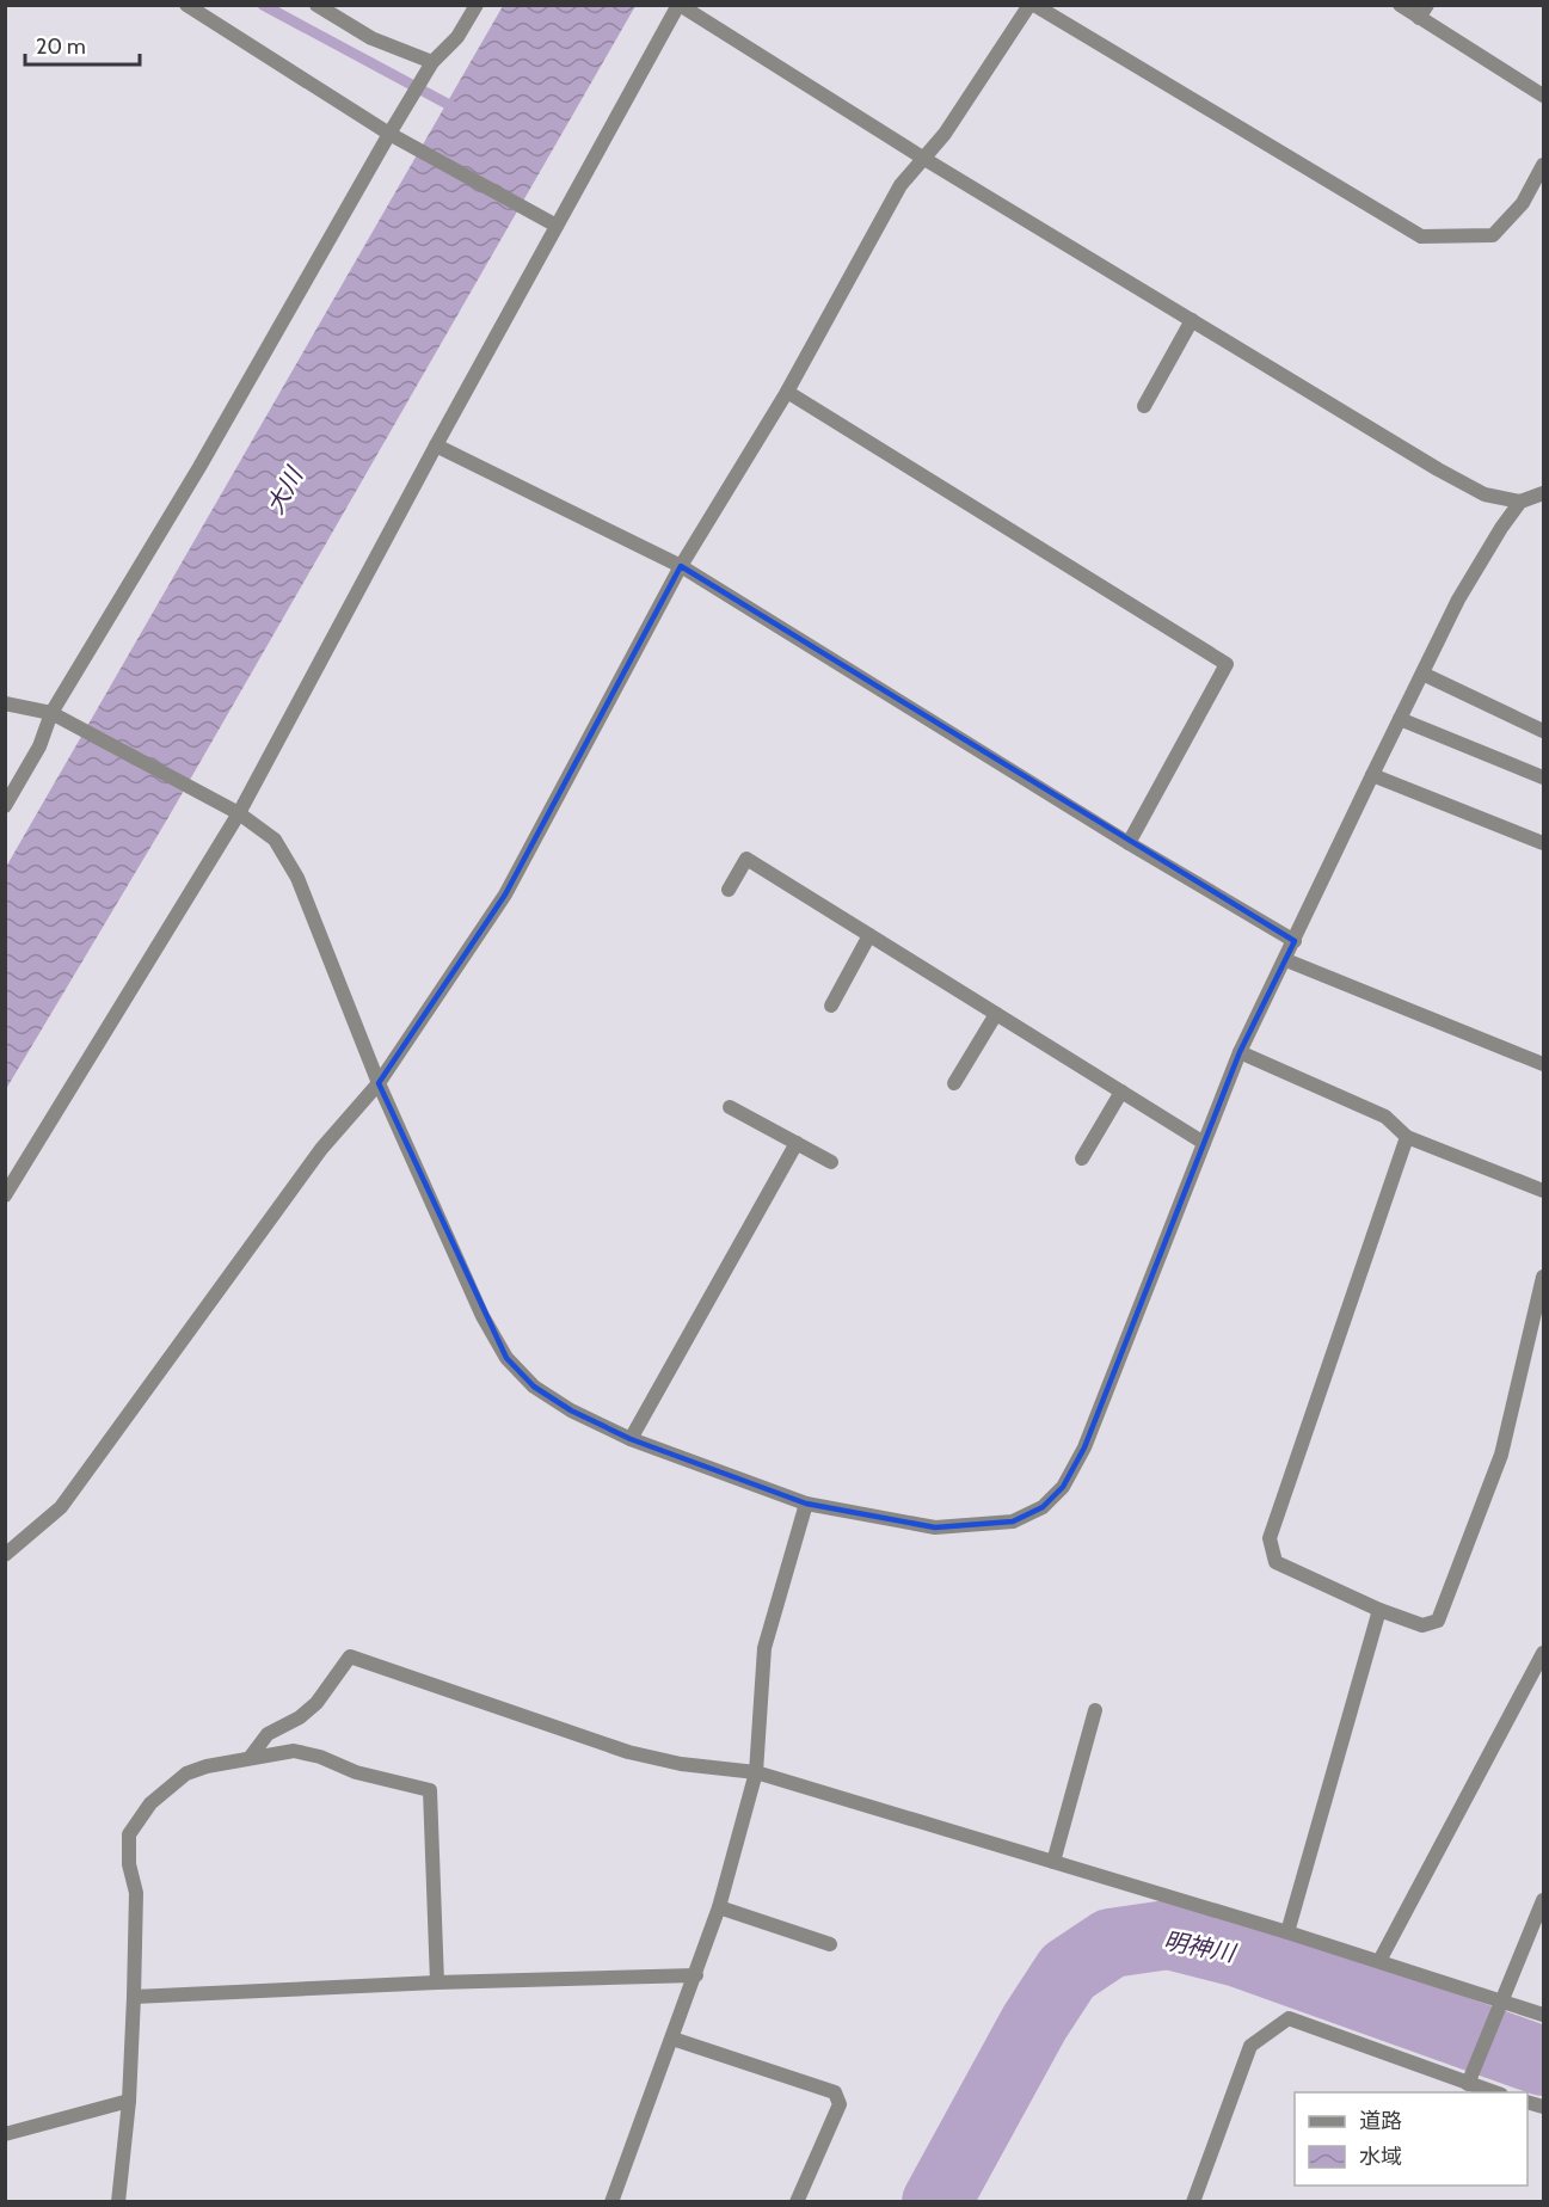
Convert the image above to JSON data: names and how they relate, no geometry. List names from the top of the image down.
{
  "water": ["大川", "明神川"],
  "legend": ["道路", "水域"],
  "scale_bar": "20 m"
}
